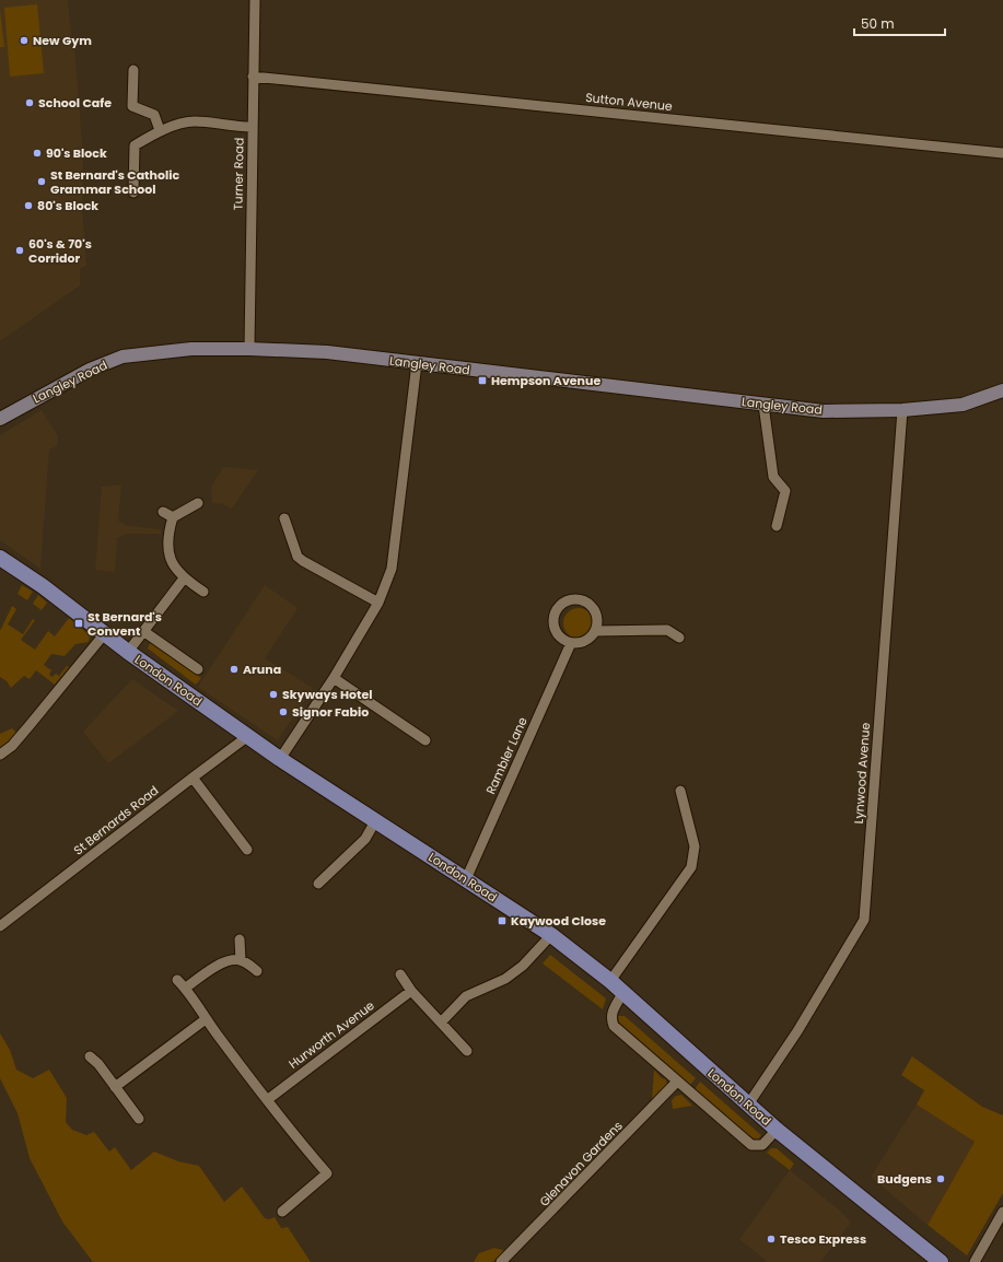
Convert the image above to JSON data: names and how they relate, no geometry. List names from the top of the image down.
{
  "streets": {
    "main road": ["London Road"],
    "street": [
      "Sutton Avenue",
      "Turner Road",
      "Langley Road",
      "Rambler Lane",
      "Lynwood Avenue",
      "St Bernards Road",
      "Hurworth Avenue",
      "Glenavon Gardens"
    ]
  },
  "crossings": [
    ["Sutton Avenue", "Turner Road"],
    ["Turner Road", "Langley Road"],
    ["Langley Road", "Lynwood Avenue"],
    ["London Road", "Rambler Lane"],
    ["London Road", "Lynwood Avenue"],
    ["London Road", "St Bernards Road"]
  ],
  "places": {
    "other": [
      "New Gym",
      "School Cafe",
      "90's Block",
      "St Bernard's Catholic Grammar School",
      "80's Block",
      "60's & 70's Corridor",
      "Aruna",
      "Skyways Hotel",
      "Signor Fabio",
      "Budgens",
      "Tesco Express"
    ],
    "transit": ["Hempson Avenue", "St Bernard's Convent", "Kaywood Close"]
  },
  "scale_bar": "50 m"
}
